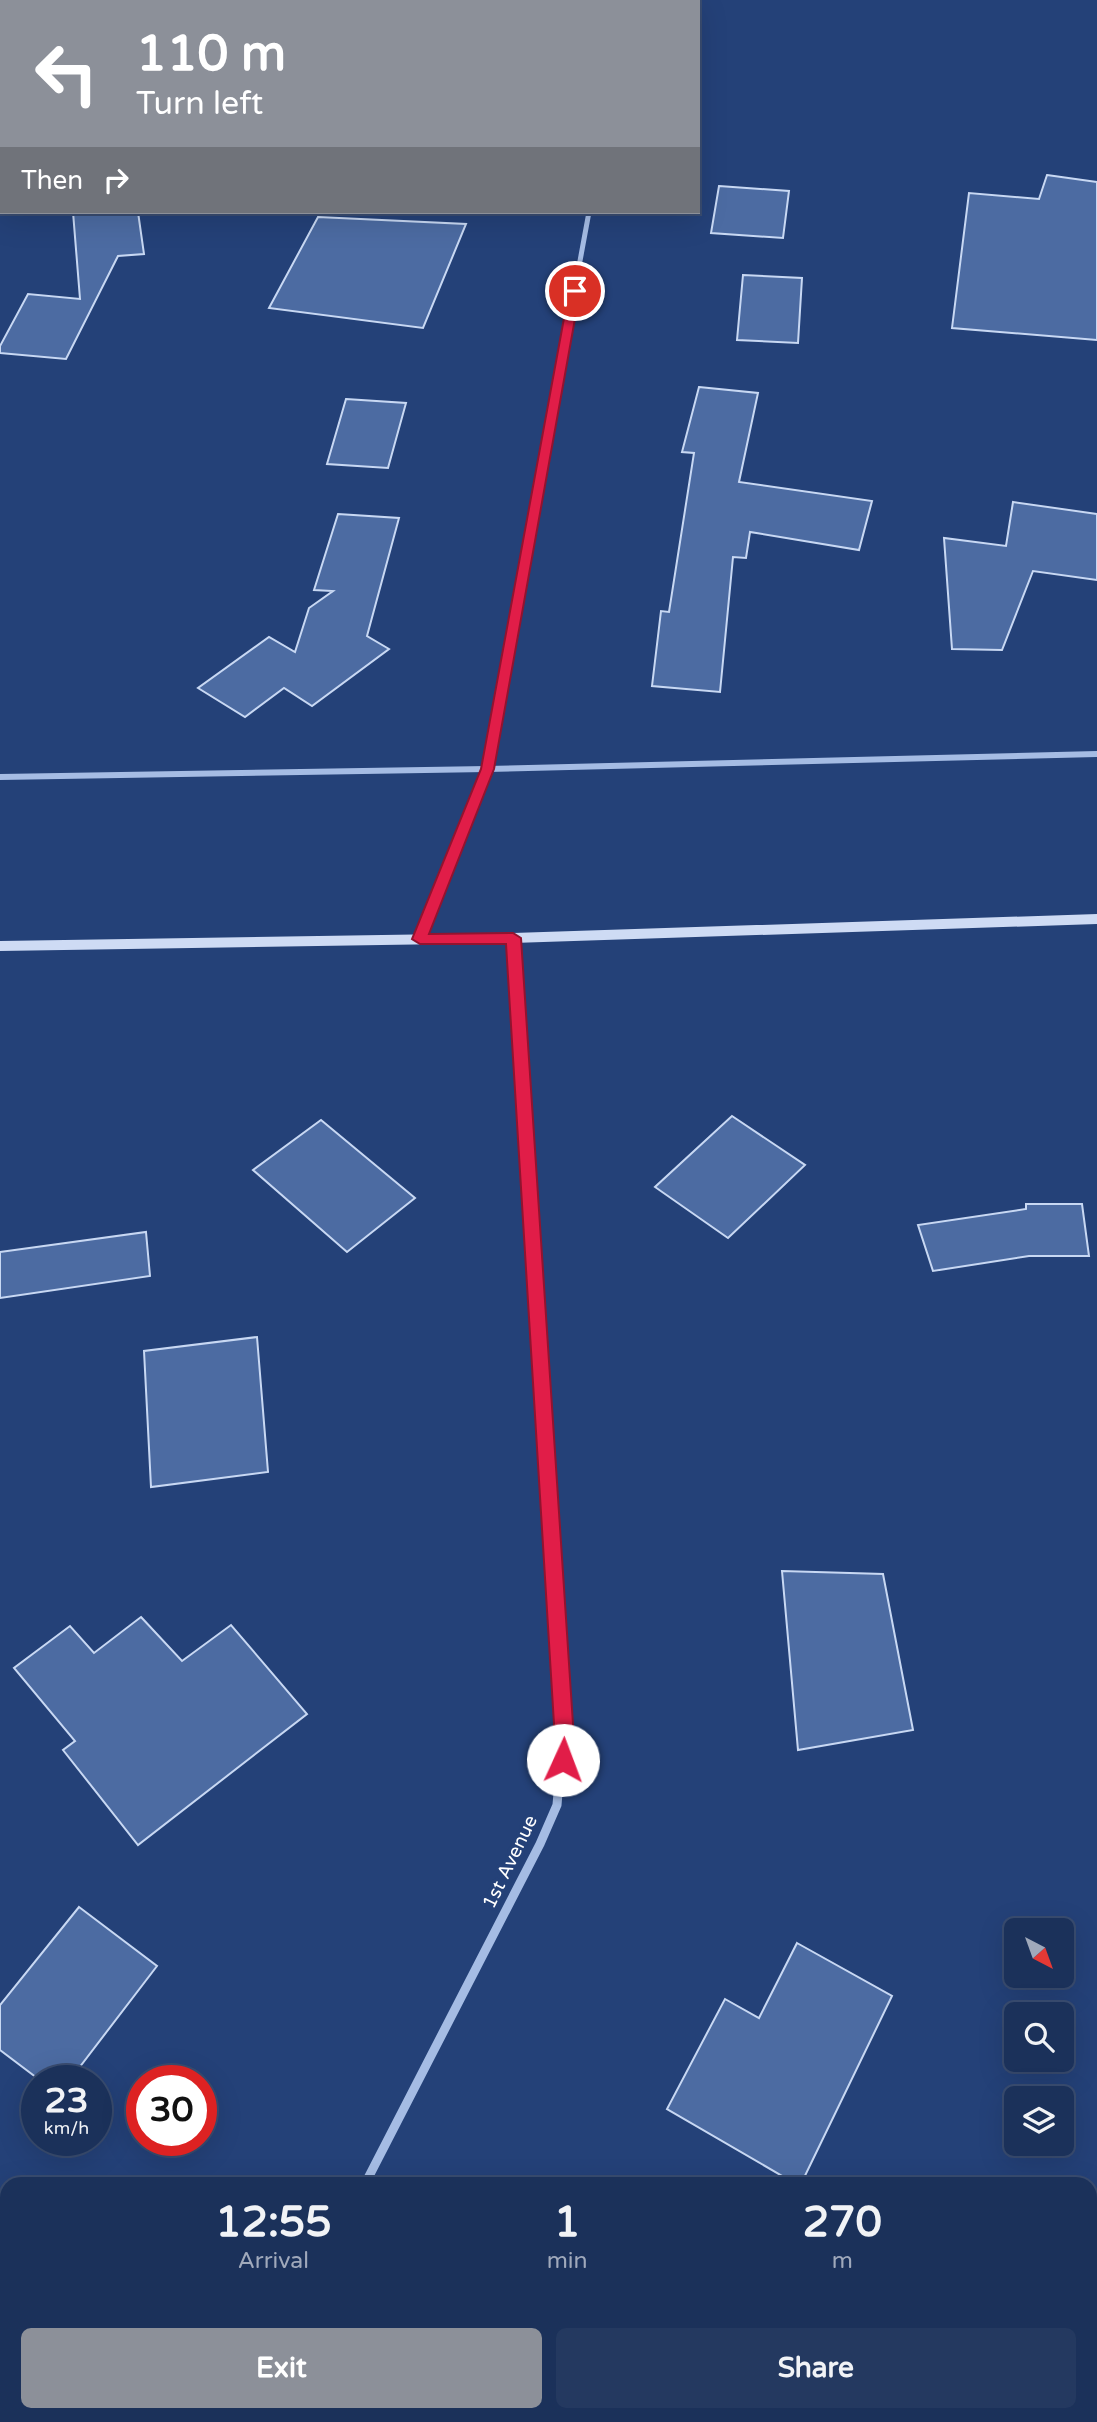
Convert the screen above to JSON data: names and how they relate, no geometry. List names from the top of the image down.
{
  "streets": {
    "street": ["1st Avenue"]
  },
  "north": "bottom right",
  "page": {
    "turn": ["110 m", "Turn left"],
    "then": "Then",
    "speed": "23 km/h",
    "limit": "30",
    "eta": [
      "12:55",
      "Arrival",
      "1",
      "min",
      "270",
      "m"
    ],
    "buttons": ["Exit", "Share"]
  }
}
